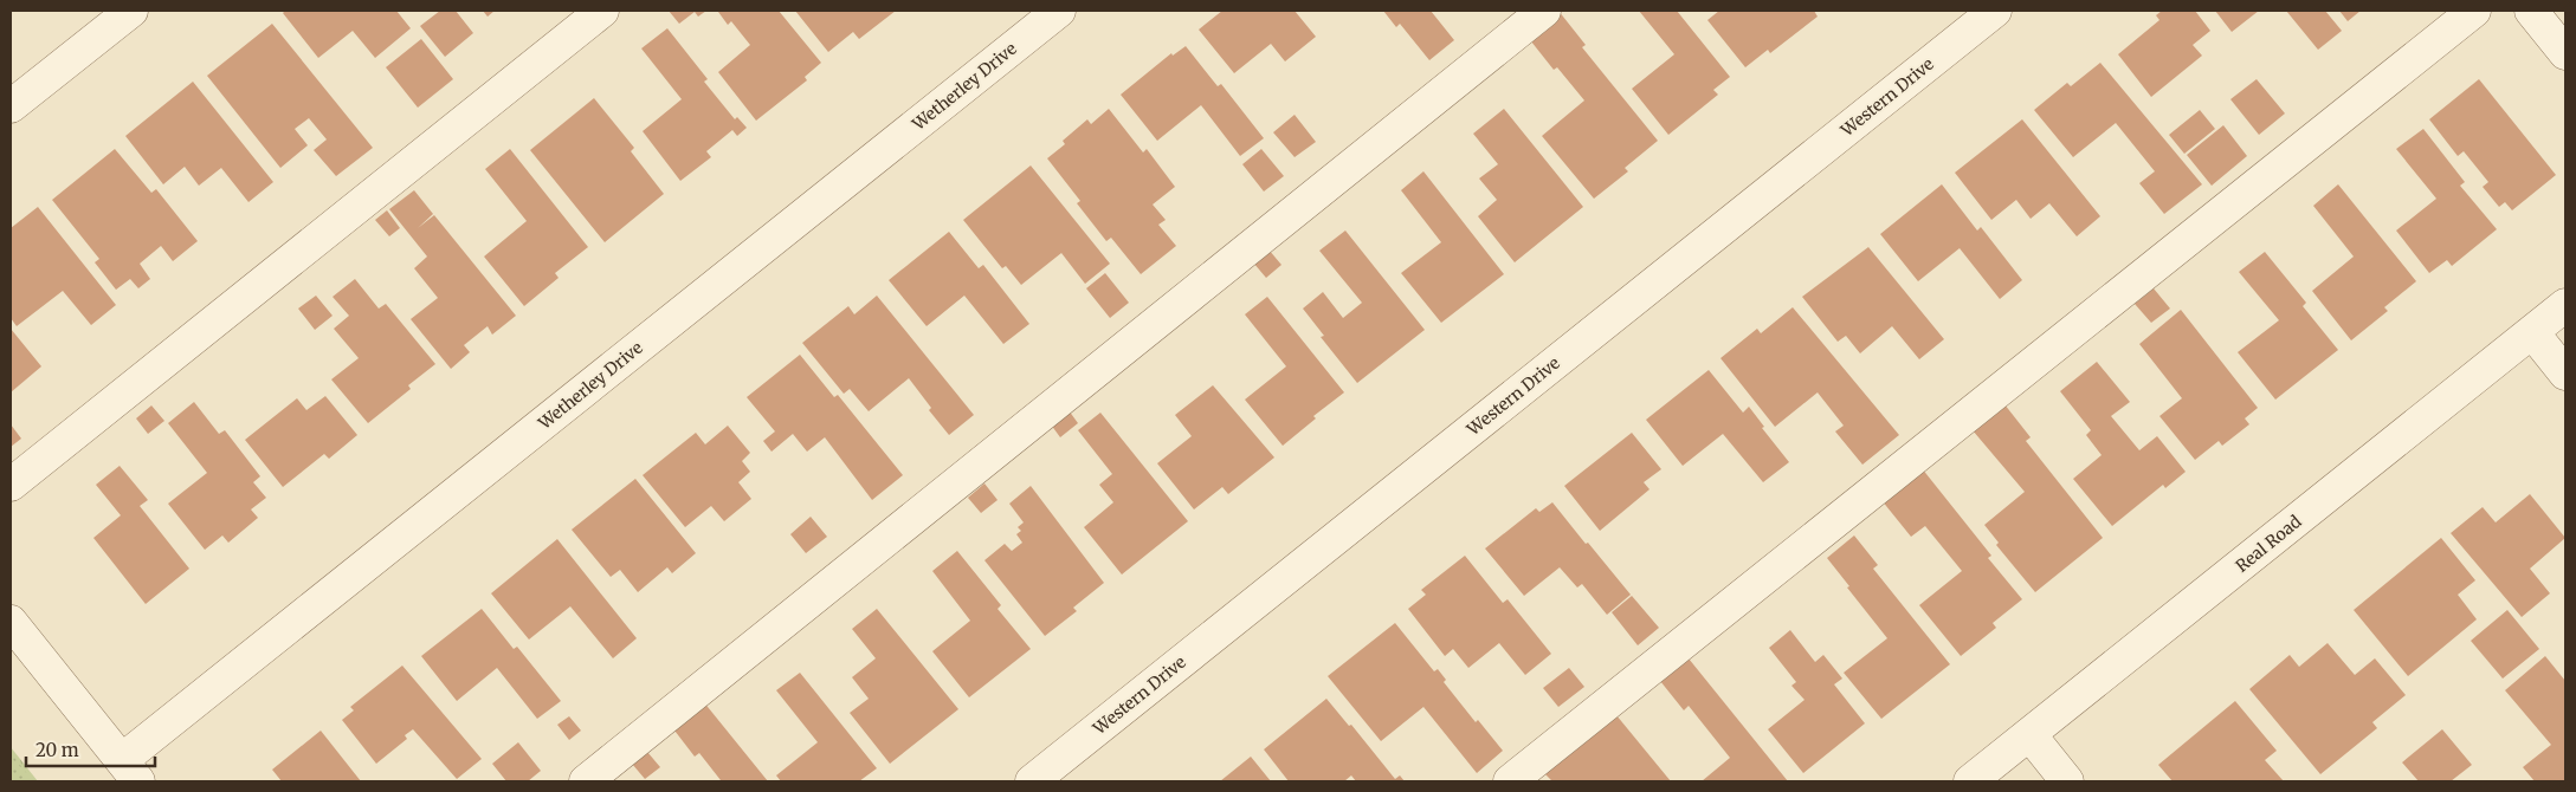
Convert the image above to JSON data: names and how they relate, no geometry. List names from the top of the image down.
{
  "streets": {
    "street": ["Wetherley Drive", "Western Drive", "Real Road"]
  },
  "scale_bar": "20 m"
}
